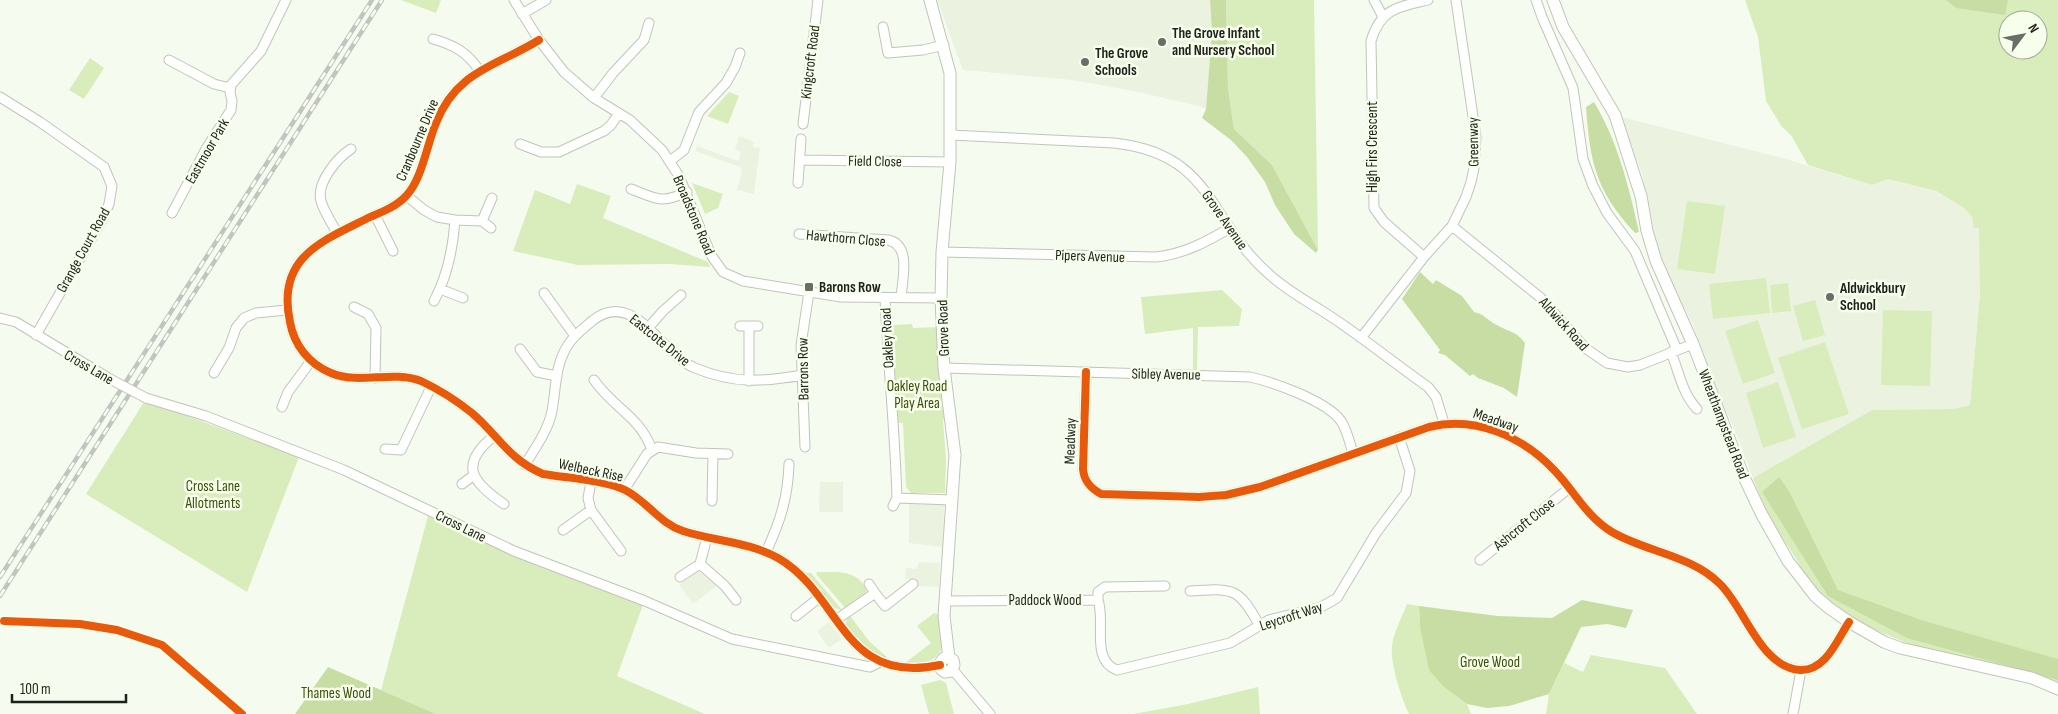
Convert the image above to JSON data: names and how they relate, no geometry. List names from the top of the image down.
{
  "streets": {
    "street": [
      "Kingcroft Road",
      "Cranbourne Drive",
      "Greenway",
      "High Firs Crescent",
      "Eastmoor Park",
      "Field Close",
      "Broadstone Road",
      "Grove Avenue",
      "Hawthorn Close",
      "Grange Court Road",
      "Pipers Avenue",
      "Aldwick Road",
      "Grove Road",
      "Oakley Road",
      "Eastcote Drive",
      "Cross Lane",
      "Barrons Row",
      "Sibley Avenue",
      "Meadway",
      "Wheathampstead Road",
      "Welbeck Rise",
      "Ashcroft Close",
      "Paddock Wood",
      "Leycroft Way"
    ]
  },
  "crossings": [
    ["Cranbourne Drive", "Broadstone Road"],
    ["Cranbourne Drive", "Welbeck Rise"],
    ["Greenway", "High Firs Crescent"],
    ["Greenway", "Grove Avenue"],
    ["Greenway", "Aldwick Road"],
    ["Field Close", "Grove Road"],
    ["Broadstone Road", "Hawthorn Close"],
    ["Broadstone Road", "Grove Road"],
    ["Broadstone Road", "Oakley Road"],
    ["Broadstone Road", "Barrons Row"],
    ["Grove Avenue", "Pipers Avenue"],
    ["Grove Avenue", "Grove Road"],
    ["Grove Avenue", "Meadway"],
    ["Grange Court Road", "Cross Lane"],
    ["Pipers Avenue", "Grove Road"],
    ["Aldwick Road", "Wheathampstead Road"],
    ["Grove Road", "Oakley Road"],
    ["Grove Road", "Cross Lane"],
    ["Grove Road", "Sibley Avenue"],
    ["Grove Road", "Paddock Wood"],
    ["Eastcote Drive", "Barrons Row"],
    ["Eastcote Drive", "Welbeck Rise"],
    ["Cross Lane", "Welbeck Rise"],
    ["Sibley Avenue", "Meadway"],
    ["Meadway", "Ashcroft Close"],
    ["Meadway", "Leycroft Way"],
    ["Paddock Wood", "Leycroft Way"]
  ],
  "parks": [
    "Oakley Road Play Area",
    "Cross Lane Allotments",
    "Grove Wood",
    "Thames Wood"
  ],
  "places": {
    "other": ["The Grove Infant and Nursery School", "The Grove Schools", "Aldwickbury School"],
    "transit": ["Barons Row"]
  },
  "scale_bar": "100 m",
  "north": "top right"
}
